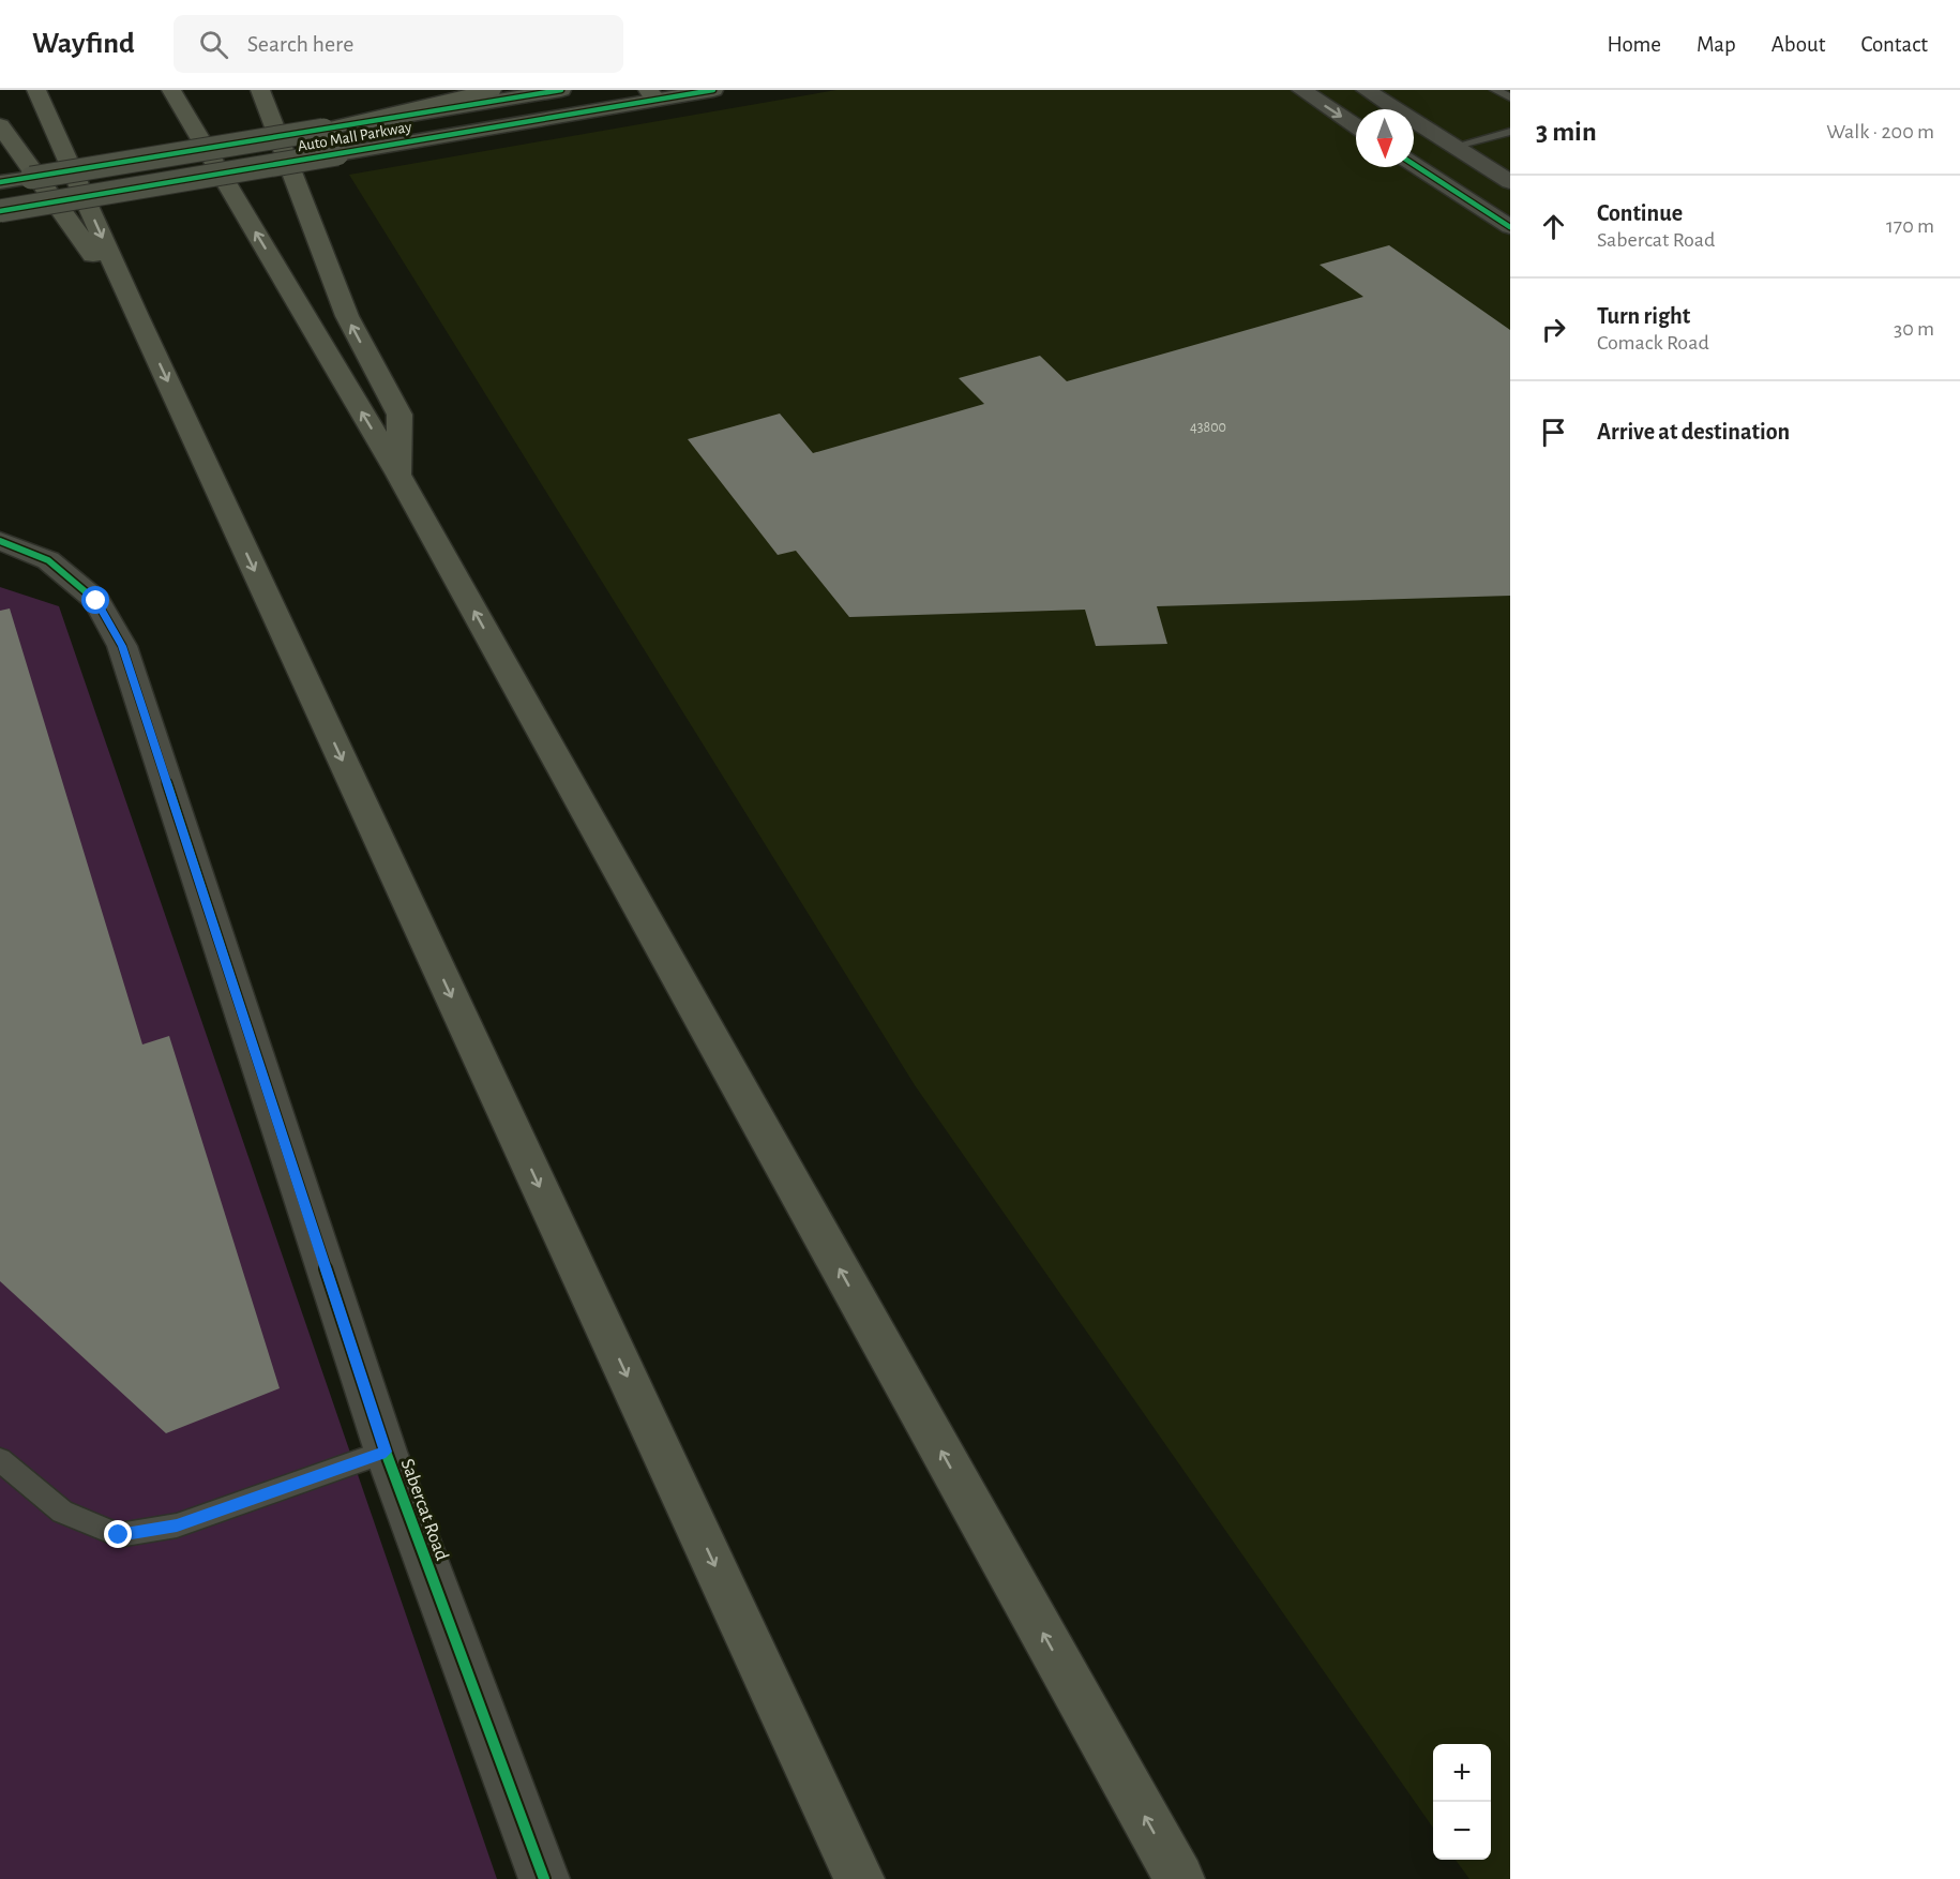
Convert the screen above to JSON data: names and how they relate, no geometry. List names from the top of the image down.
{
  "streets": {
    "main road": ["Auto Mall Parkway"],
    "street": ["Sabercat Road"]
  },
  "house_numbers": ["43800"],
  "north": "bottom",
  "page": {
    "header": "Wayfind",
    "search": "Search here",
    "nav": [
      "Home",
      "Map",
      "About",
      "Contact"
    ],
    "heading": ["3 min", "Walk · 200 m"],
    "list": [
      ["Continue", "Sabercat Road", "170 m"],
      ["Turn right", "Comack Road", "30 m"],
      "Arrive at destination"
    ],
    "map_buttons": ["+", "−"]
  }
}
